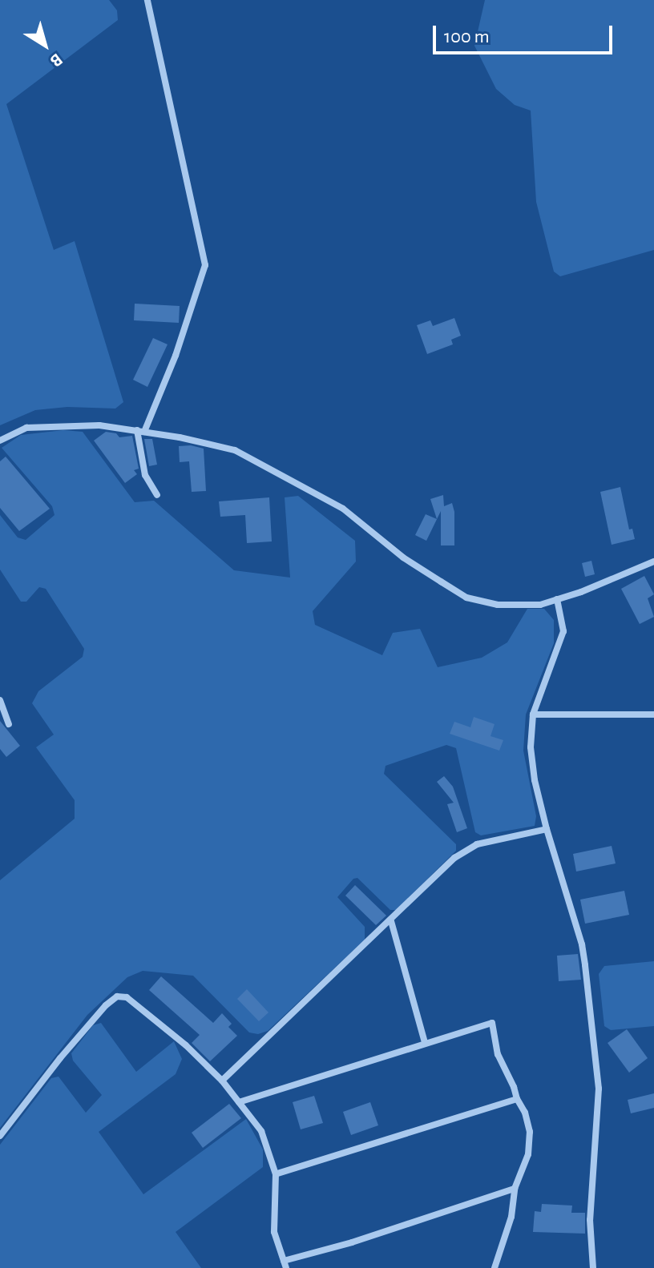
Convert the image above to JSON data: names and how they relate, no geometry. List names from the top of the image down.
{
  "scale_bar": "100 m",
  "north": "bottom right"
}
